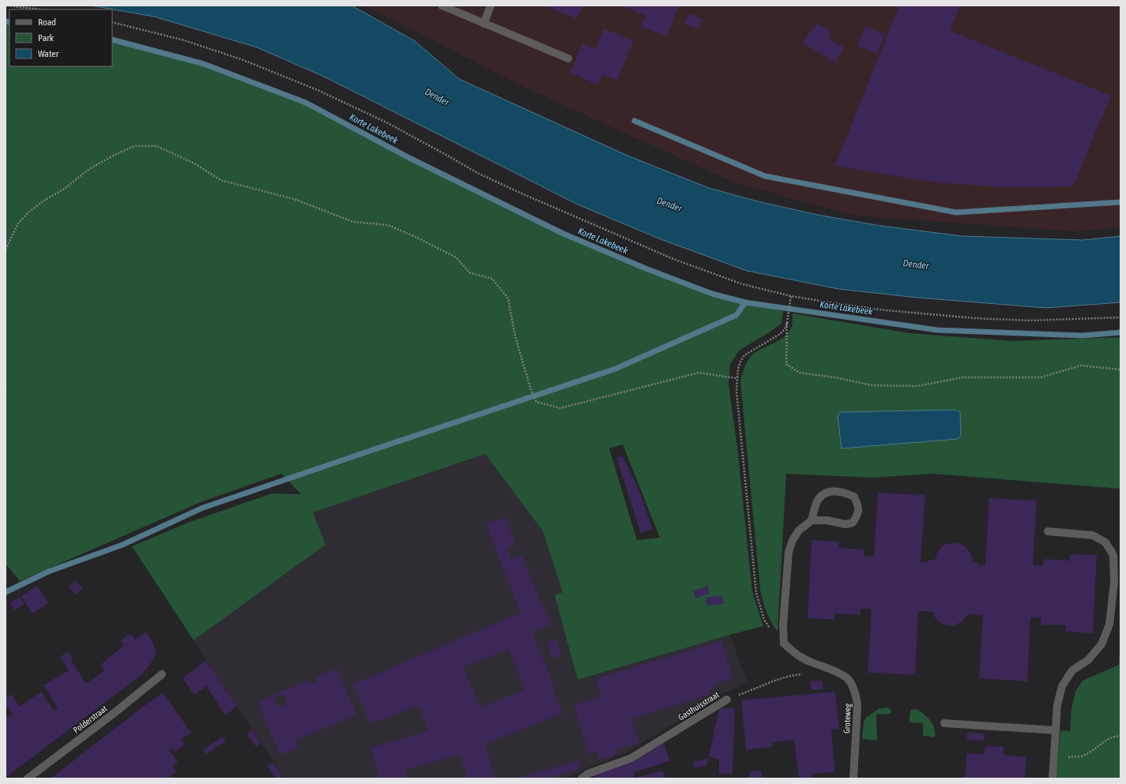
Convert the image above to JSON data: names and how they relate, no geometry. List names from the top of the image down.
{
  "streets": {
    "street": ["Gasthuisstraat", "Groteweg", "Polderstraat"]
  },
  "water": ["Dender", "Korte Lakebeek"],
  "legend": ["Road", "Park", "Water"]
}
